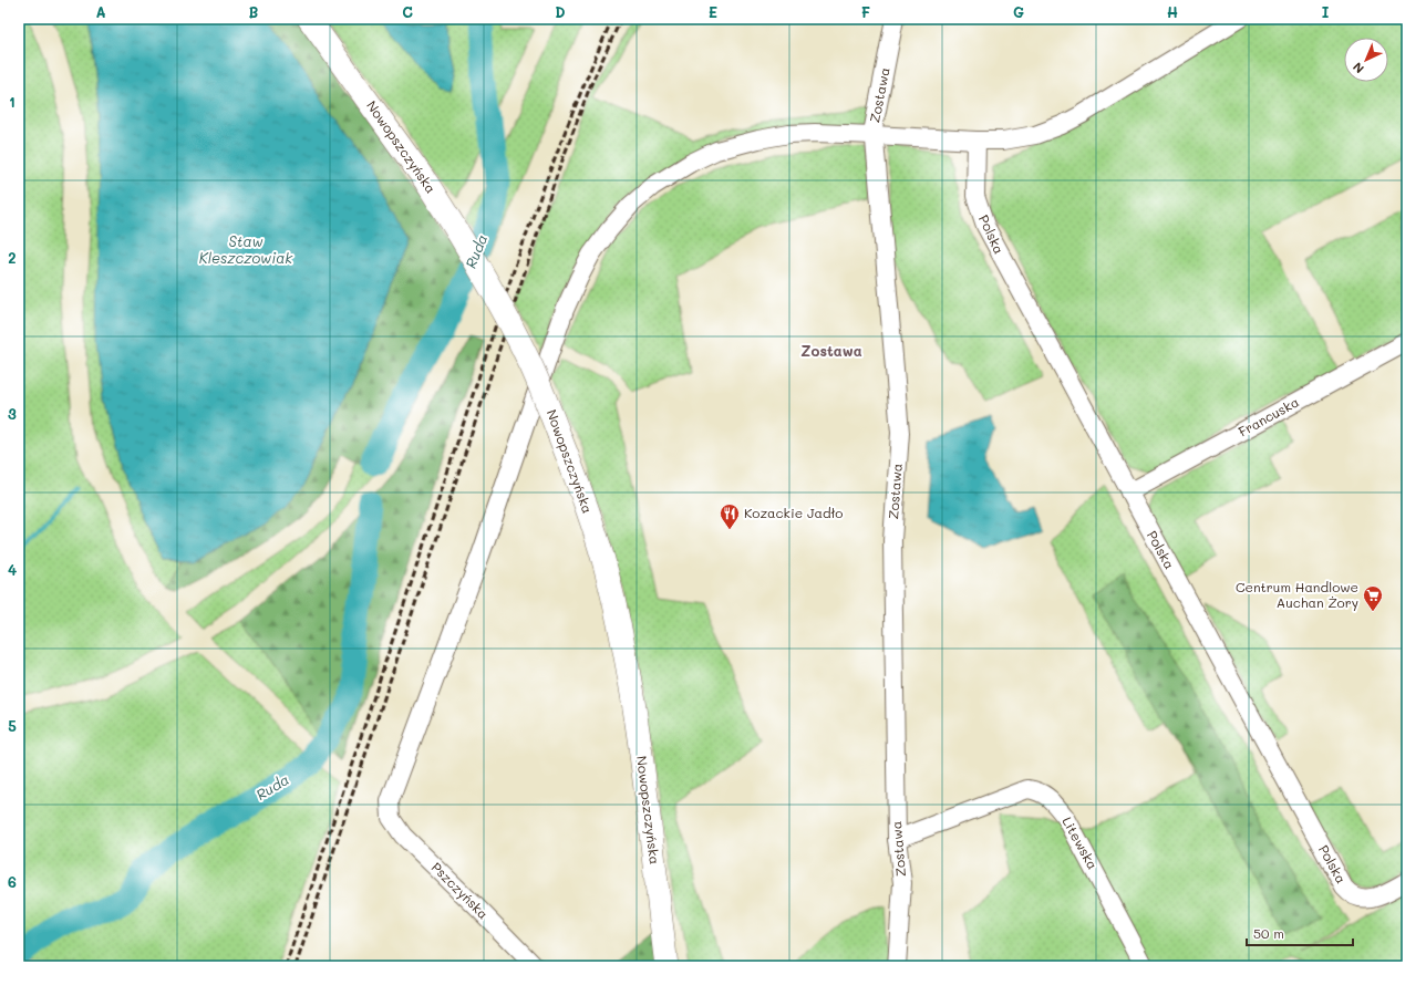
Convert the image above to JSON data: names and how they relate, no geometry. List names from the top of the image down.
{
  "streets": {
    "main road": ["Nowopszczyńska"],
    "street": [
      "Zostawa",
      "Polska",
      "Francuska",
      "Litewska",
      "Pszczyńska"
    ]
  },
  "crossings": [
    ["Zostawa", "Litewska"],
    ["Zostawa", "Pszczyńska"],
    ["Polska", "Francuska"]
  ],
  "districts": ["Zostawa"],
  "water": ["Staw Kleszczowiak", "Ruda"],
  "places": {
    "restaurant": ["Kozackie Jadło"],
    "supermarket": ["Centrum Handlowe Auchan Żory"]
  },
  "scale_bar": "50 m",
  "north": "bottom left",
  "grid": {
    "columns": [
      "A",
      "B",
      "C",
      "D",
      "E",
      "F",
      "G",
      "H",
      "I"
    ],
    "rows": [
      "1",
      "2",
      "3",
      "4",
      "5",
      "6"
    ]
  }
}
